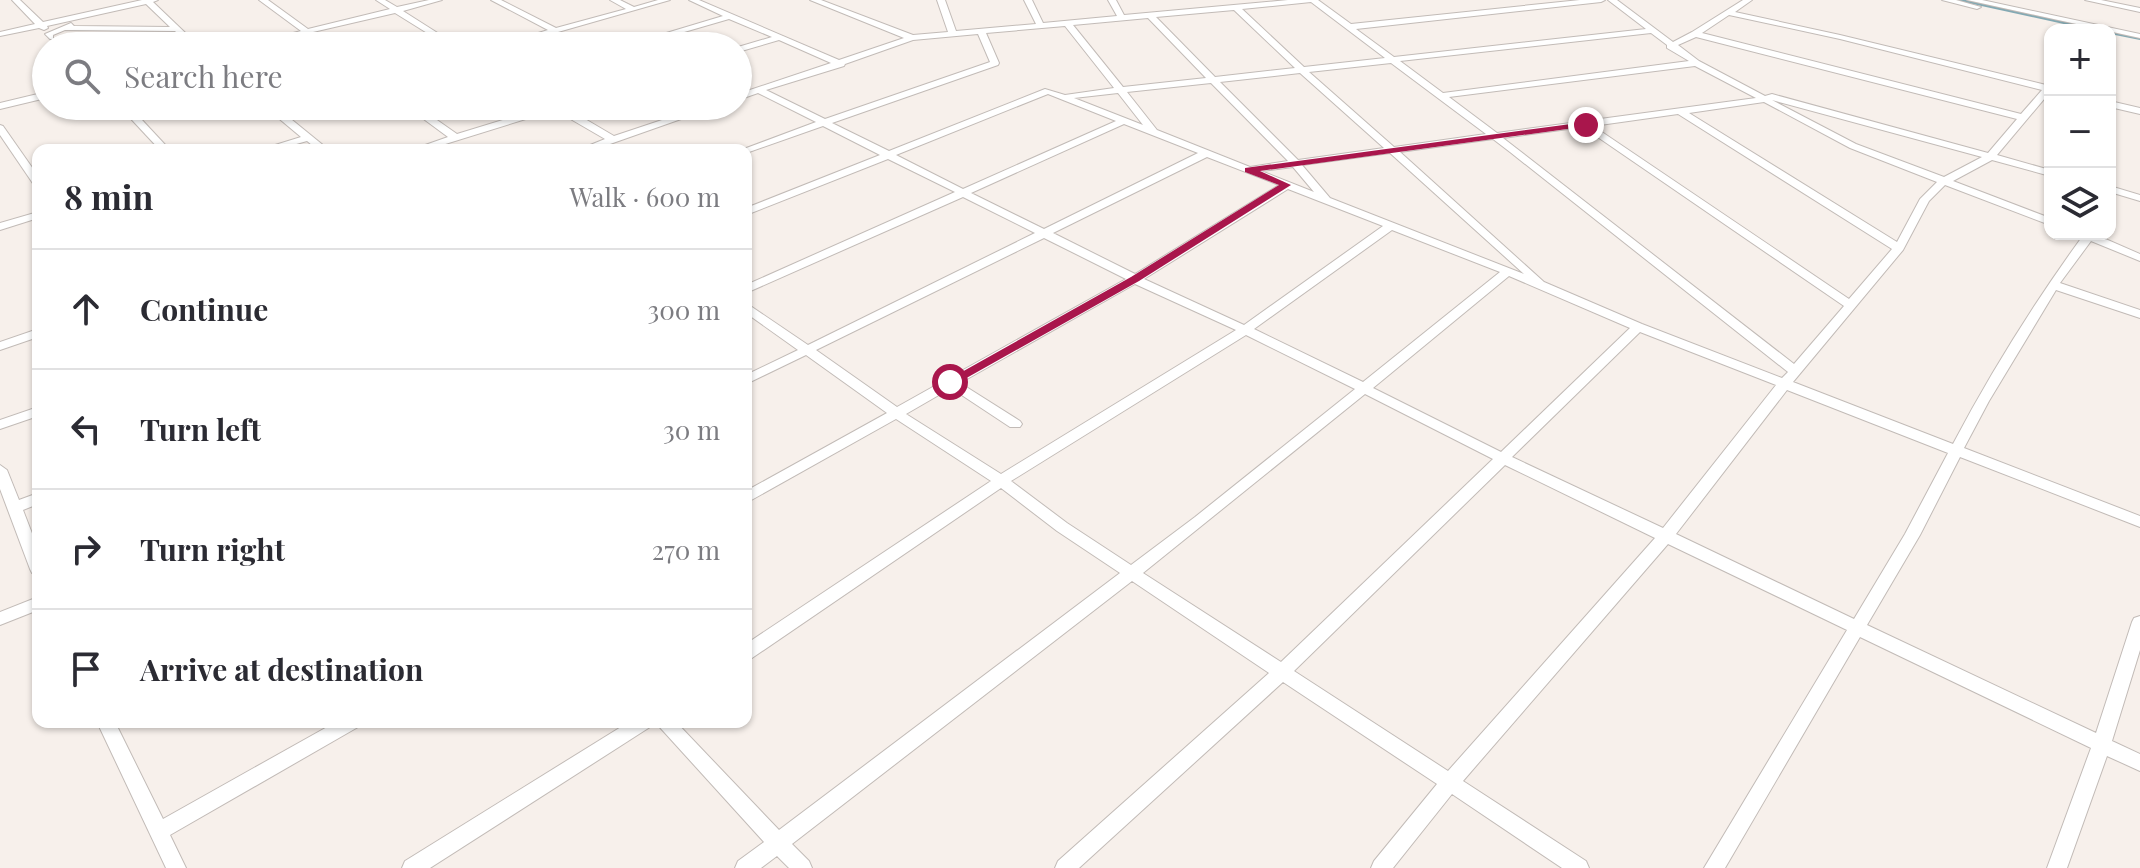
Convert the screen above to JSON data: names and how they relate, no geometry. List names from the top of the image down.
{
  "page": {
    "map_buttons": ["+", "−"],
    "search": "Search here",
    "heading": ["8 min", "Walk · 600 m"],
    "list": [
      ["Continue", "300 m"],
      ["Turn left", "30 m"],
      ["Turn right", "270 m"],
      "Arrive at destination"
    ]
  }
}
